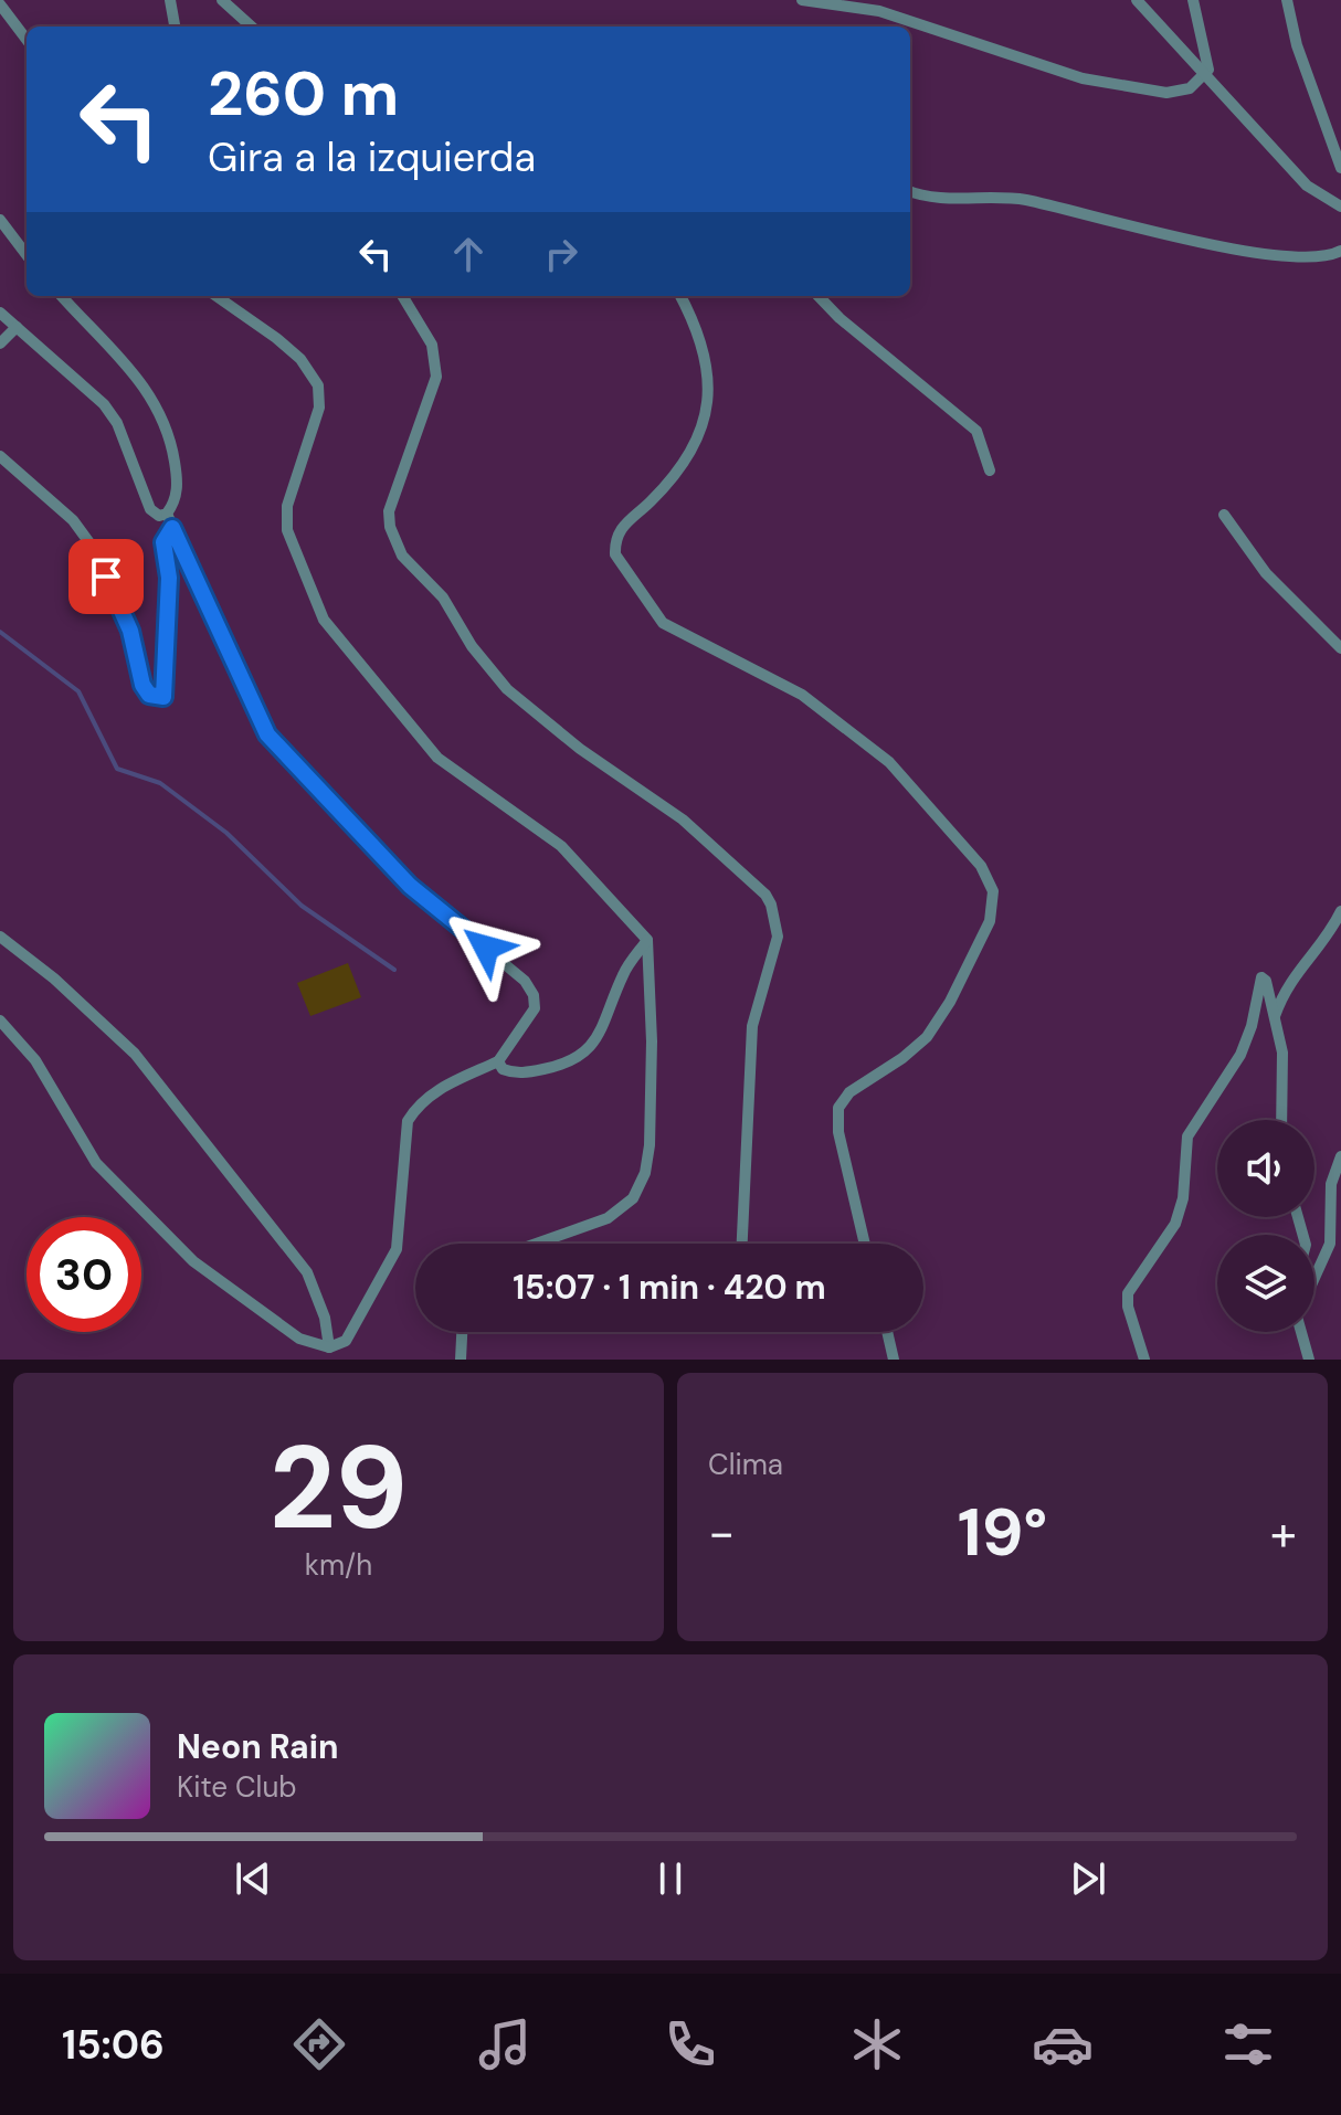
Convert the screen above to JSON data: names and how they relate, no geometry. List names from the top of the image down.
{
  "page": {
    "turn": ["260 m", "Gira a la izquierda"],
    "limit": "30",
    "trip": "15:07 · 1 min · 420 m",
    "tile": [
      ["29", "km/h"],
      "Clima"
    ],
    "heat": ["−", "19°", "+"],
    "song": ["Neon Rain", "Kite Club"],
    "tabs": "15:06"
  }
}
